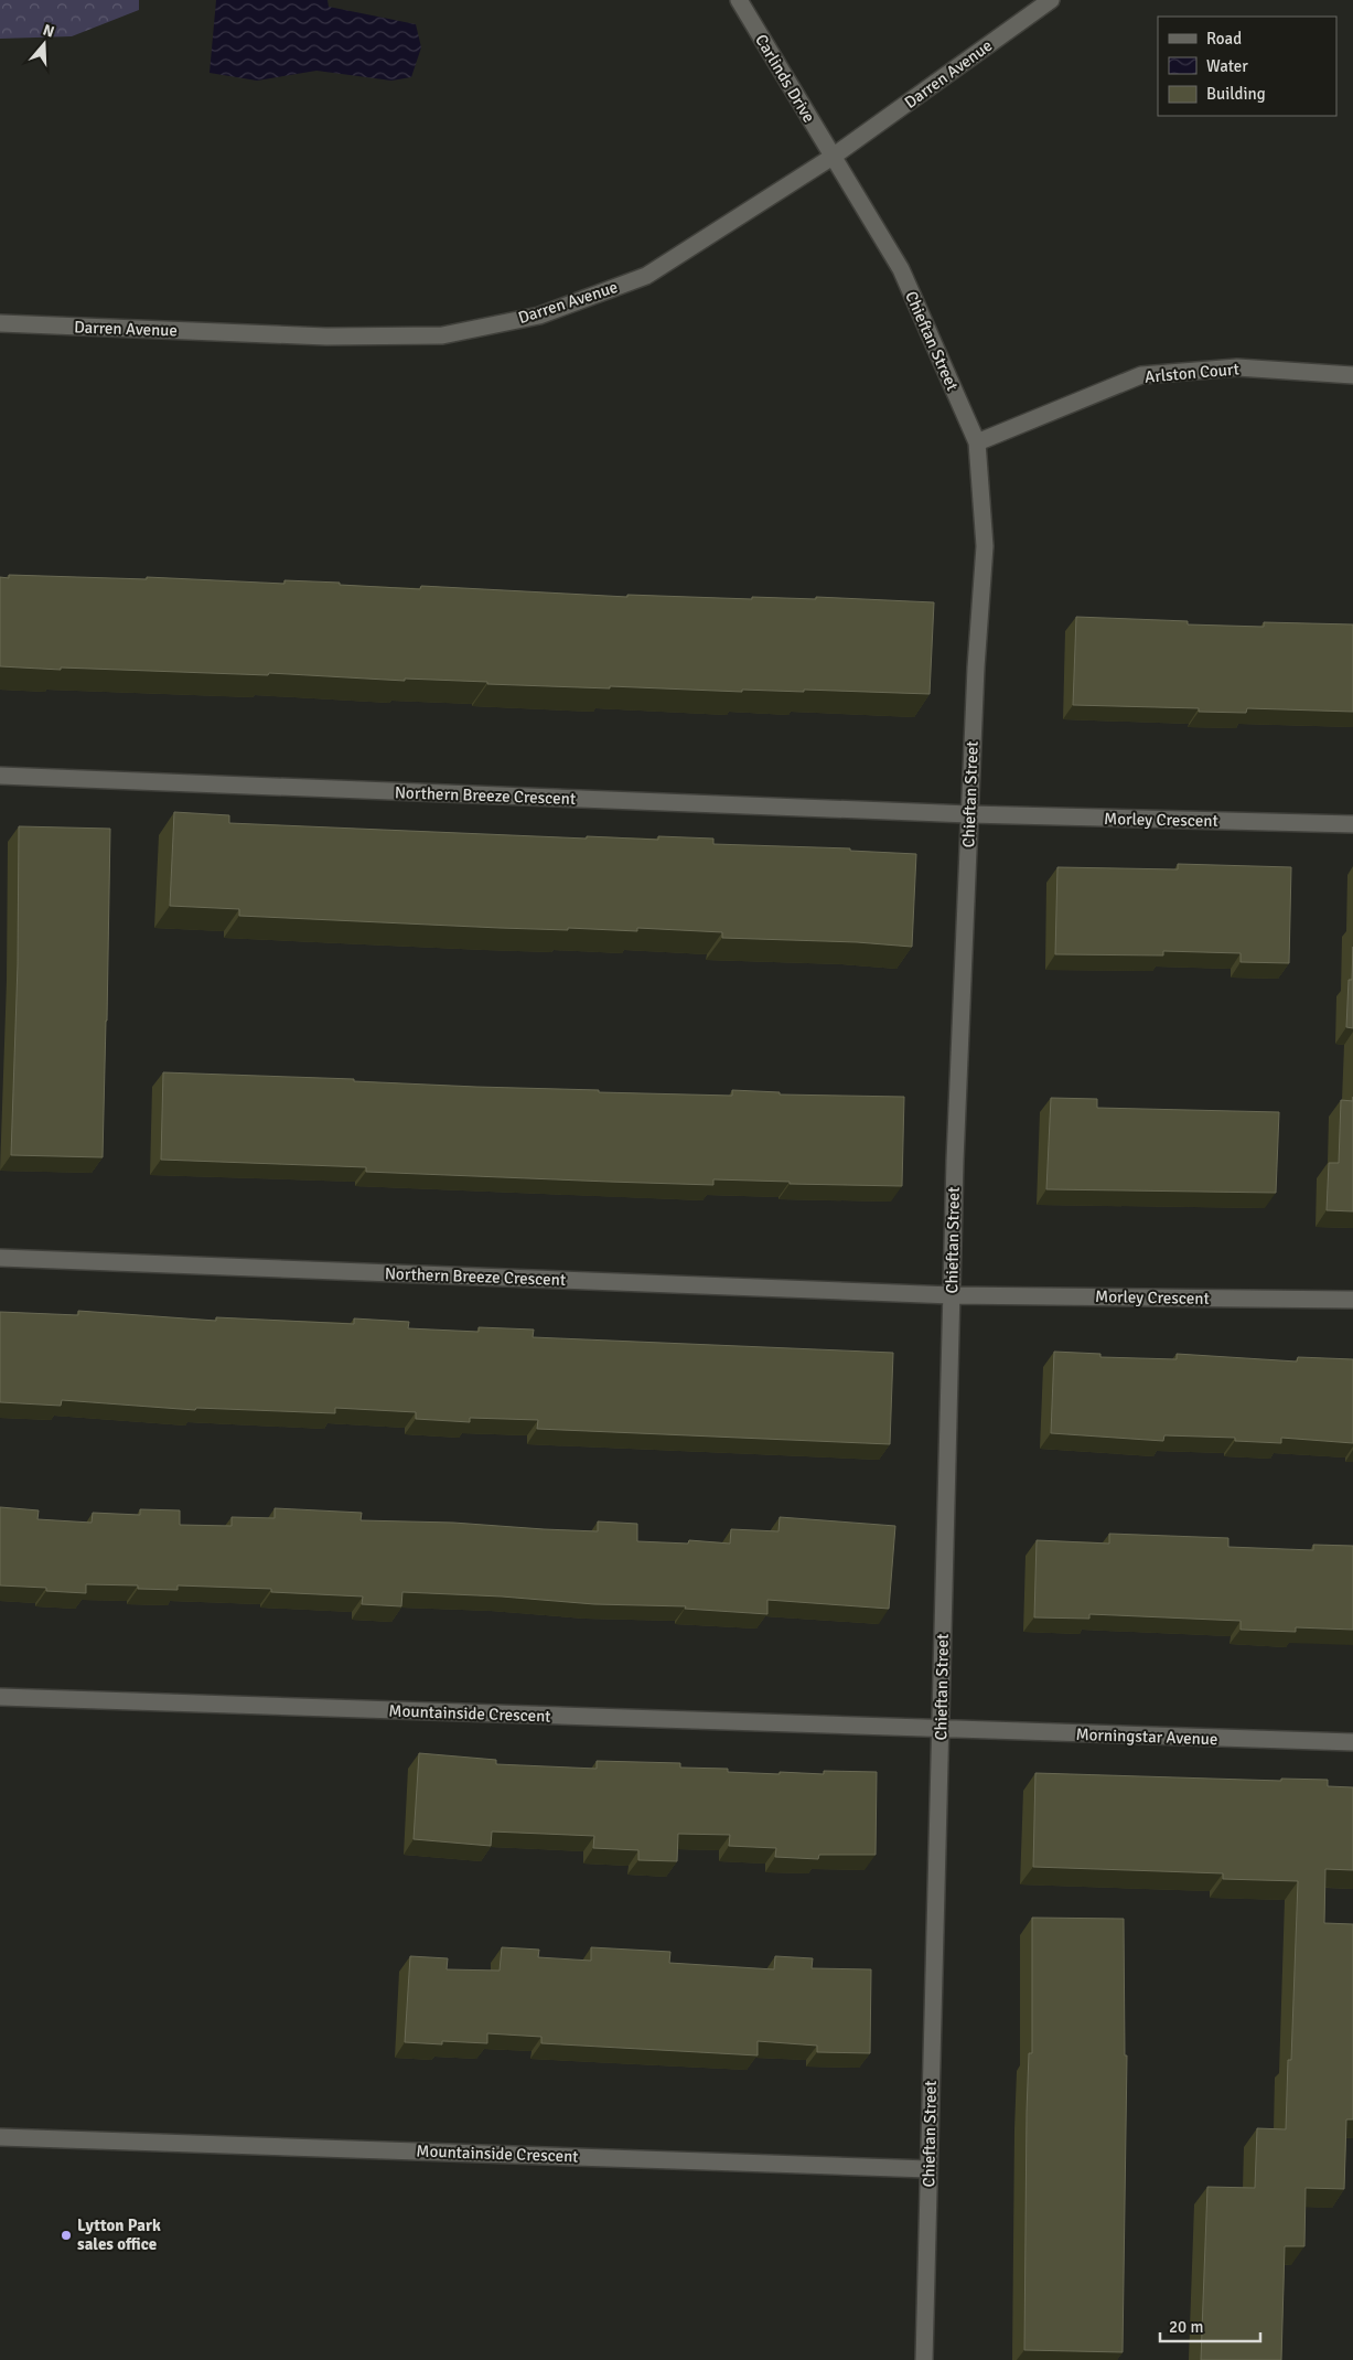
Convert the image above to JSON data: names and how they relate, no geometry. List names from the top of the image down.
{
  "streets": {
    "street": [
      "Darren Avenue",
      "Carlinds Drive",
      "Chieftan Street",
      "Arlston Court",
      "Northern Breeze Crescent",
      "Morley Crescent",
      "Mountainside Crescent",
      "Morningstar Avenue"
    ]
  },
  "crossings": [
    ["Darren Avenue", "Carlinds Drive"],
    ["Darren Avenue", "Chieftan Street"],
    ["Carlinds Drive", "Chieftan Street"],
    ["Chieftan Street", "Arlston Court"],
    ["Chieftan Street", "Northern Breeze Crescent"],
    ["Chieftan Street", "Morley Crescent"],
    ["Chieftan Street", "Mountainside Crescent"],
    ["Chieftan Street", "Morningstar Avenue"],
    ["Northern Breeze Crescent", "Morley Crescent"],
    ["Mountainside Crescent", "Morningstar Avenue"]
  ],
  "places": ["Lytton Park sales office"],
  "legend": ["Road", "Water", "Building"],
  "scale_bar": "20 m",
  "north": "top"
}
